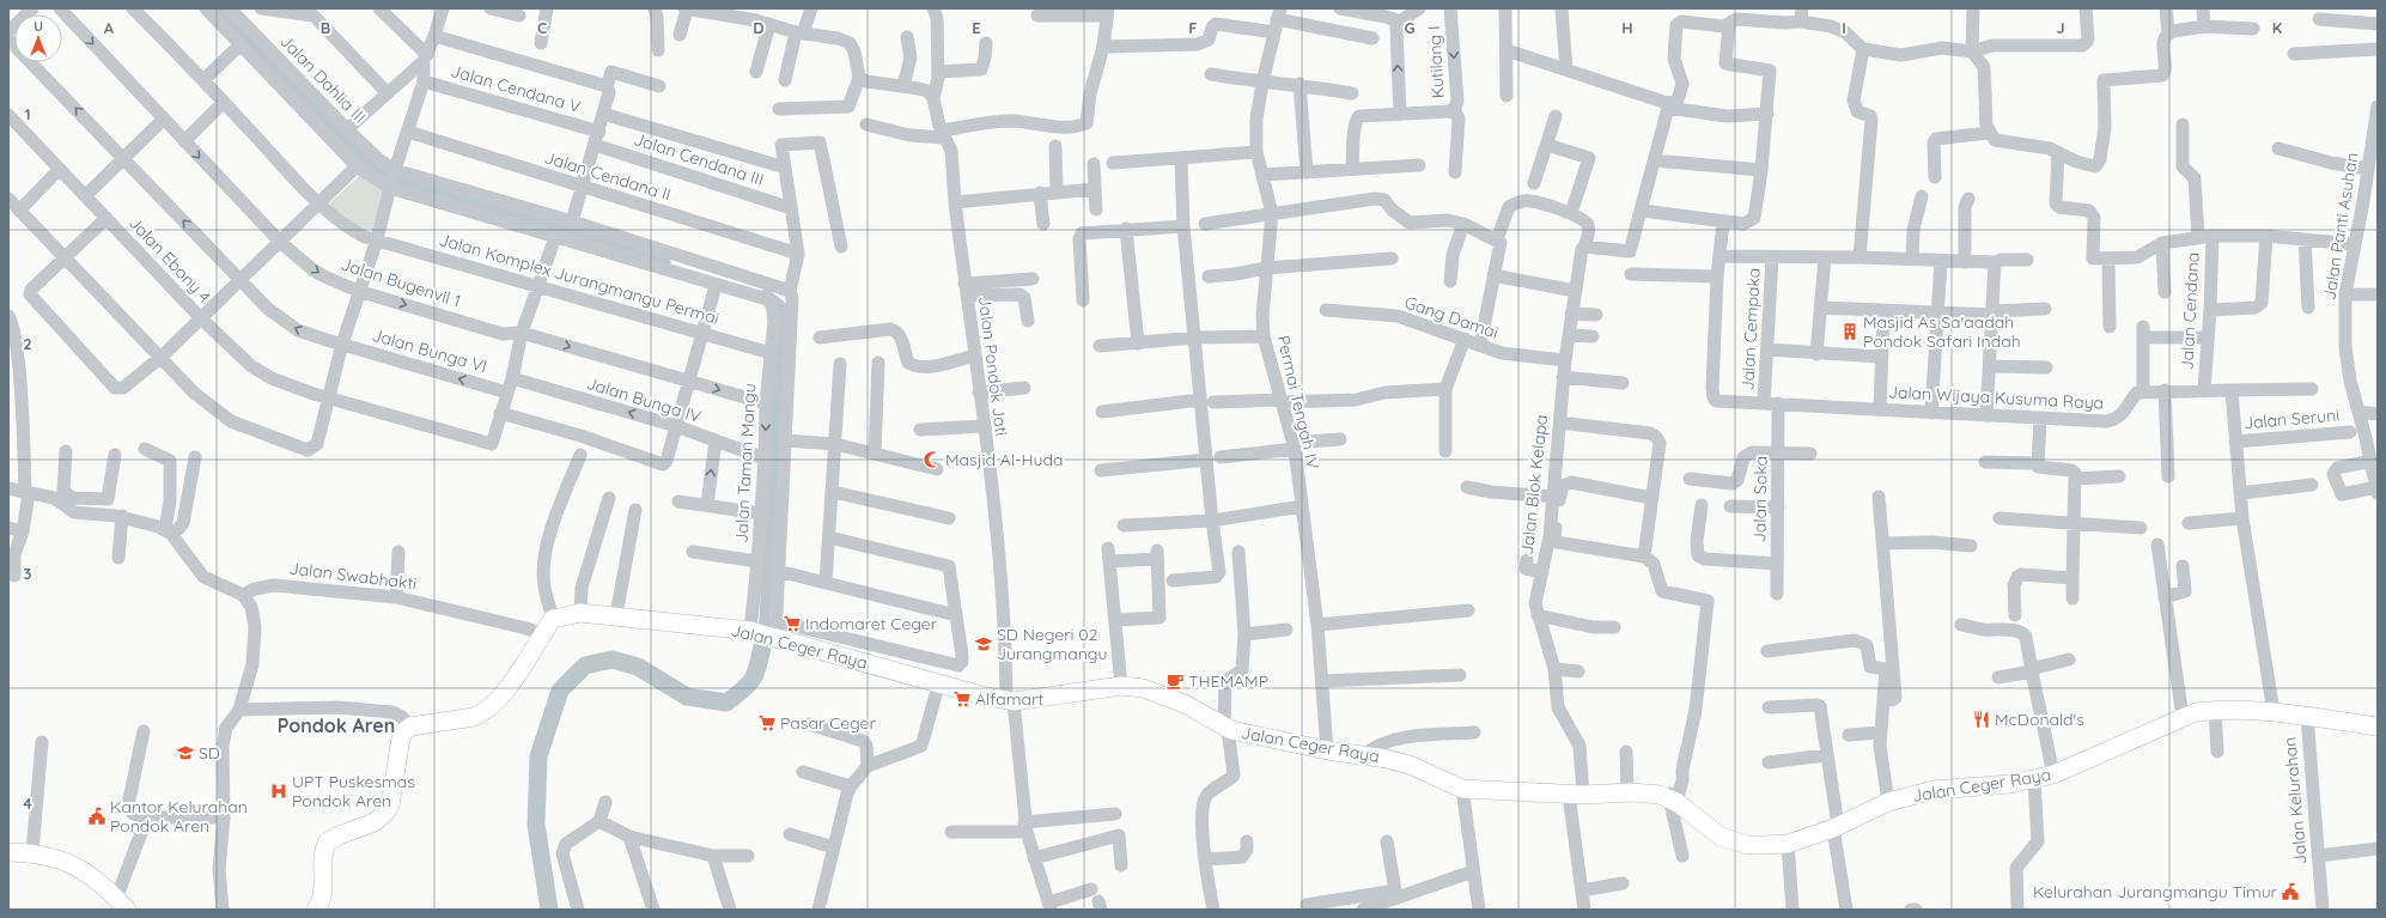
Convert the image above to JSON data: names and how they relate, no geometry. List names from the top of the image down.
{
  "streets": {
    "main road": ["Jalan Ceger Raya"],
    "street": [
      "Kutilang I",
      "Jalan Dahlia III",
      "Jalan Cendana V",
      "Jalan Cendana III",
      "Jalan Cendana II",
      "Jalan Panti Asuhan",
      "Jalan Ebony 4",
      "Jalan Komplex Jurangmangu Permai",
      "Jalan Bugenvil 1",
      "Jalan Cendana",
      "Gang Damai",
      "Jalan Cempaka",
      "Jalan Bunga VI",
      "Jalan Pondok Jati",
      "Jalan Wijaya Kusuma Raya",
      "Jalan Bunga IV",
      "Permai Tengah IV",
      "Jalan Seruni",
      "Jalan Taman Mangu",
      "Jalan Blok Kelapa",
      "Jalan Soka",
      "Jalan Swabhakti",
      "Jalan Kelurahan"
    ]
  },
  "crossings": [
    ["Jalan Dahlia III", "Jalan Komplex Jurangmangu Permai"],
    ["Jalan Cendana V", "Jalan Cendana III"],
    ["Jalan Komplex Jurangmangu Permai", "Jalan Taman Mangu"],
    ["Gang Damai", "Jalan Blok Kelapa"],
    ["Jalan Cempaka", "Jalan Wijaya Kusuma Raya"],
    ["Jalan Pondok Jati", "Jalan Ceger Raya"],
    ["Jalan Wijaya Kusuma Raya", "Jalan Soka"],
    ["Jalan Bunga IV", "Jalan Taman Mangu"],
    ["Permai Tengah IV", "Jalan Ceger Raya"],
    ["Jalan Taman Mangu", "Jalan Ceger Raya"],
    ["Jalan Blok Kelapa", "Jalan Ceger Raya"],
    ["Jalan Ceger Raya", "Jalan Kelurahan"]
  ],
  "one_way": ["Jalan Bunga VI"],
  "districts": ["Pondok Aren"],
  "places": {
    "building": ["Masjid As Sa'aadah Pondok Safari Indah"],
    "mosque": ["Masjid Al-Huda"],
    "supermarket": ["Indomaret Ceger", "Alfamart", "Pasar Ceger"],
    "school or university": ["SD Negeri 02 Jurangmangu", "SD"],
    "cafe": ["THEMAMP"],
    "restaurant": ["McDonald's"],
    "hospital": ["UPT Puskesmas Pondok Aren"],
    "public building": ["Kantor Kelurahan Pondok Aren", "Kelurahan Jurangmangu Timur"]
  },
  "north": "top",
  "grid": {
    "columns": [
      "A",
      "B",
      "C",
      "D",
      "E",
      "F",
      "G",
      "H",
      "I",
      "J",
      "K"
    ],
    "rows": [
      "1",
      "2",
      "3",
      "4"
    ]
  }
}
